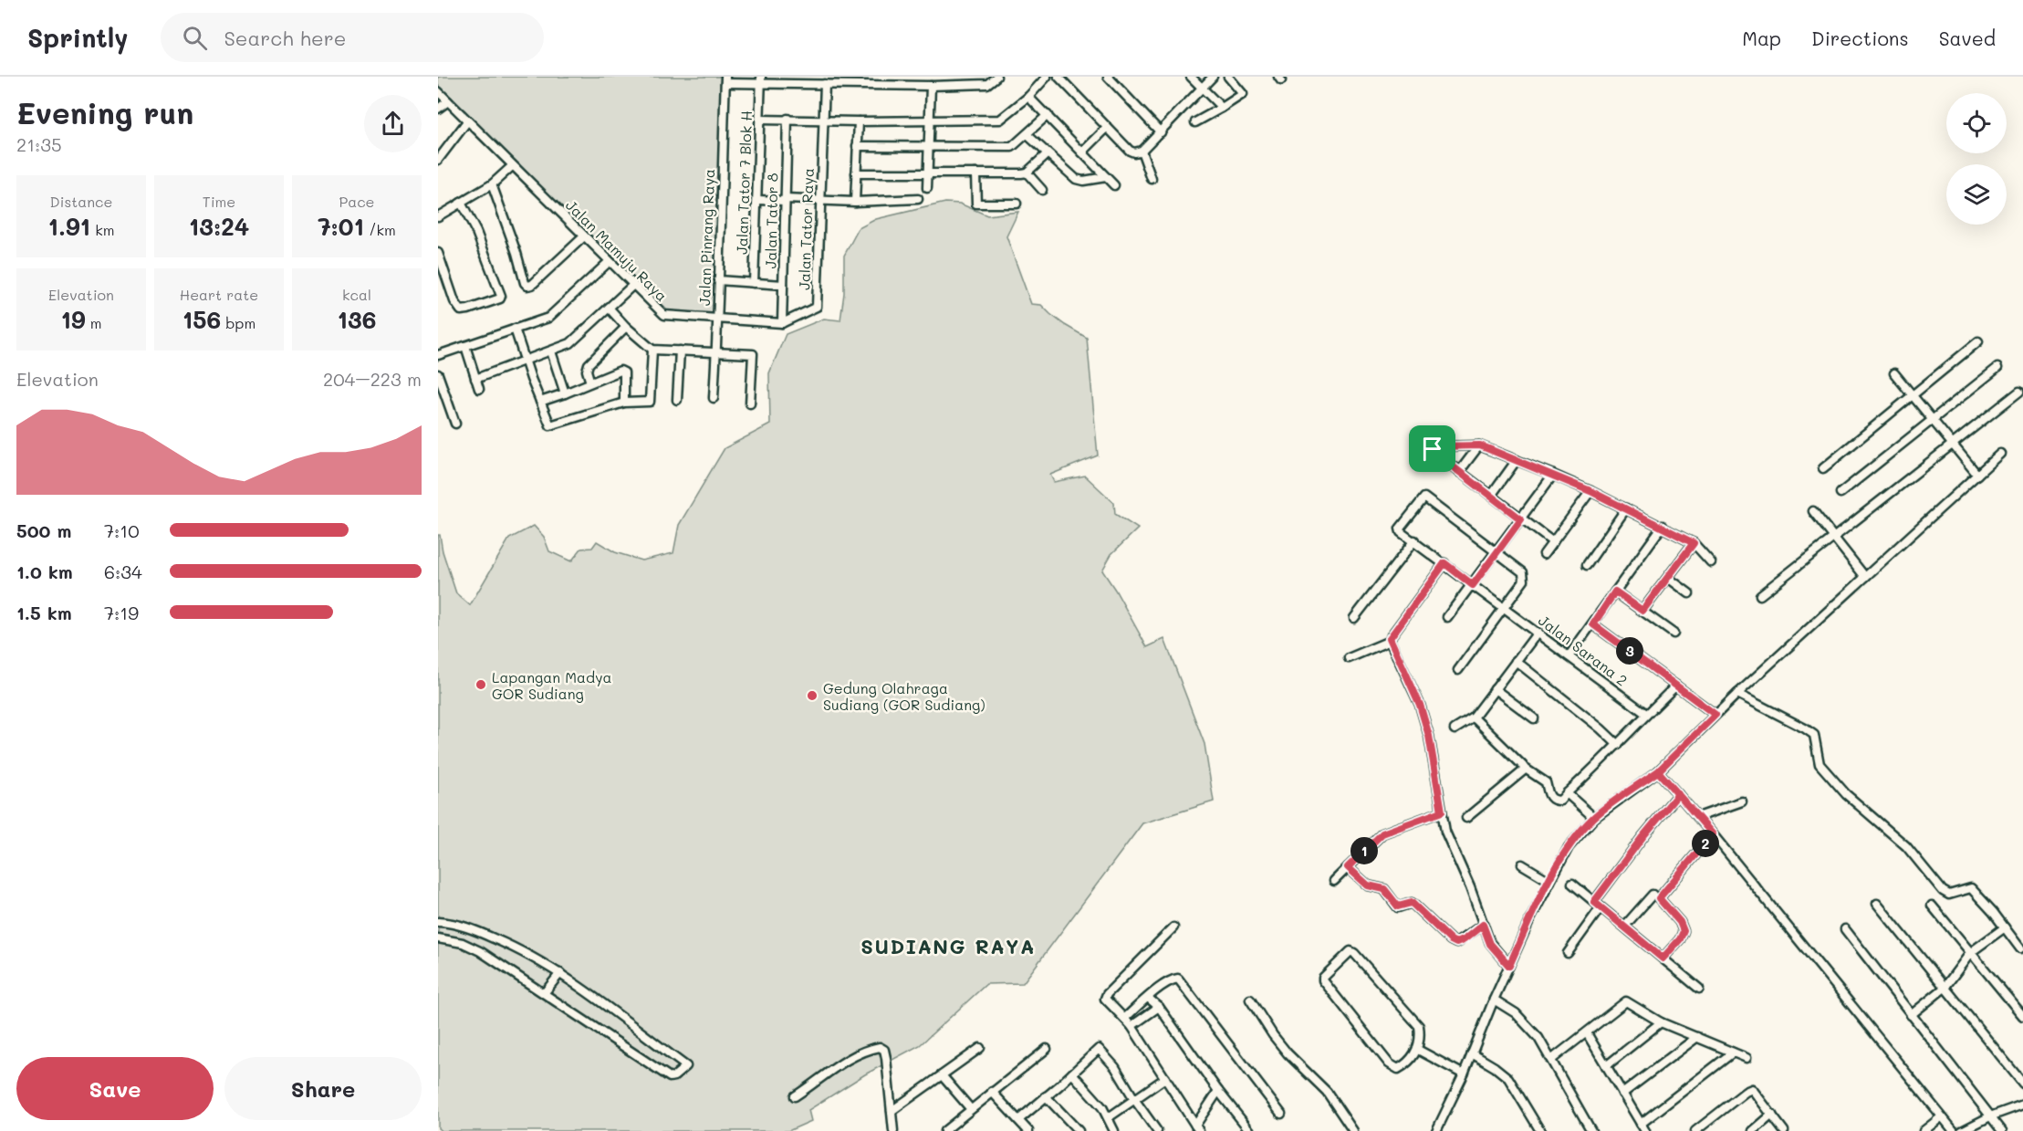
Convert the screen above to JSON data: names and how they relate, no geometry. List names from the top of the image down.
{
  "streets": {
    "street": [
      "Jalan Tator 7 Blok H",
      "Jalan Tator 8",
      "Jalan Tator Raya",
      "Jalan Pinrang Raya",
      "Jalan Mamuju Raya",
      "Jalan Sarana 2"
    ]
  },
  "crossings": [
    ["Jalan Tator 8", "Jalan Tator Raya"],
    ["Jalan Pinrang Raya", "Jalan Mamuju Raya"]
  ],
  "districts": ["SUDIANG RAYA"],
  "places": ["Lapangan Madya GOR Sudiang", "Gedung Olahraga Sudiang (GOR Sudiang)"],
  "page": {
    "header": "Sprintly",
    "search": "Search here",
    "nav": ["Map", "Directions", "Saved"],
    "heading": ["Evening run", "21:35"],
    "stats": [
      ["Distance", "1.91 km"],
      ["Time", "13:24"],
      ["Pace", "7:01 /km"],
      ["Elevation", "19 m"],
      ["Heart rate", "156 bpm"],
      ["kcal", "136"]
    ],
    "chart": ["Elevation", "204–223 m"],
    "list": [
      {
        "name": "500 m",
        "note": "7:10"
      },
      {
        "name": "1.0 km",
        "note": "6:34"
      },
      {
        "name": "1.5 km",
        "note": "7:19"
      }
    ],
    "pins": ["3", "2", "1"],
    "buttons": ["Save", "Share"]
  }
}
